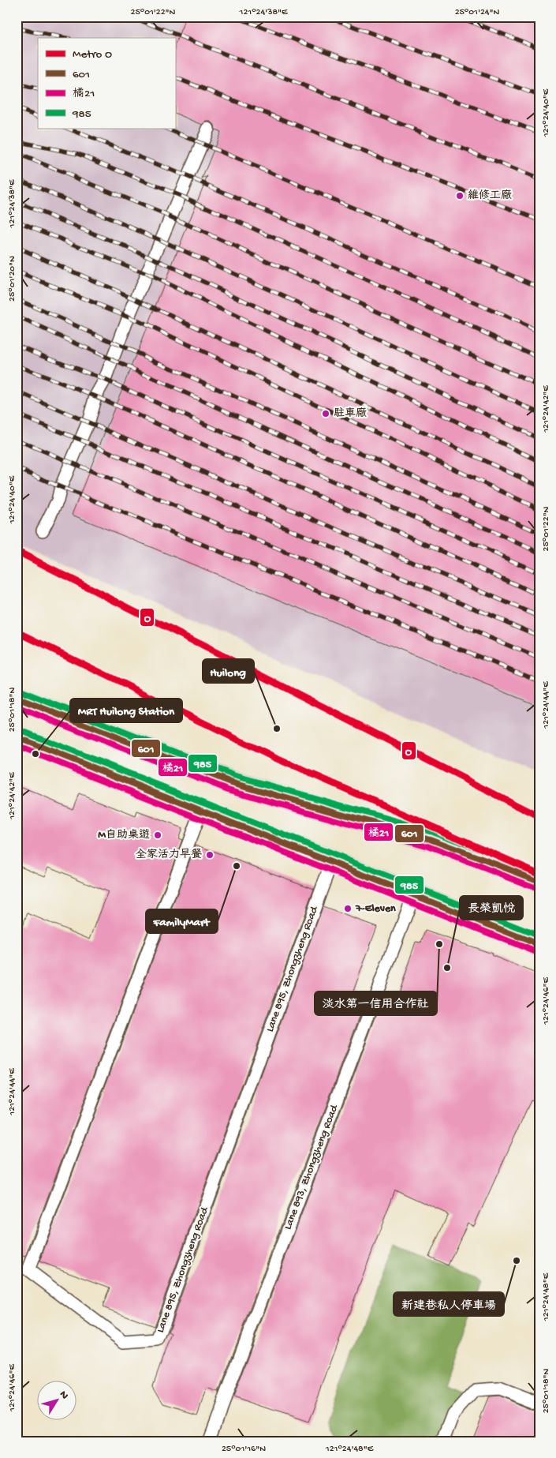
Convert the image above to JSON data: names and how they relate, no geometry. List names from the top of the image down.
{
  "streets": {
    "lane": ["Lane 895, Zhongzheng Road", "Lane 893, Zhongzheng Road"]
  },
  "places": [
    "維修工廠",
    "駐車廠",
    "Huilong",
    "MRT Huilong Station",
    "M自助桌遊",
    "全家活力早餐",
    "FamilyMart",
    "7-Eleven",
    "淡水第一信用合作社",
    "長榮凱悅",
    "新建巷私人停車場"
  ],
  "lines": [
    "metro line O",
    "transit line 985",
    "transit line 601",
    "transit line 橘21"
  ],
  "legend": [
    "Metro O",
    "601",
    "橘21",
    "985"
  ],
  "north": "top right",
  "coordinates": [
    "25°01'22\"N",
    "121°24'38\"E",
    "25°01'24\"N",
    "121°24'40\"E",
    "25°01'20\"N",
    "121°24'42\"E",
    "121°24'44\"E",
    "25°01'18\"N",
    "121°24'46\"E",
    "121°24'48\"E",
    "25°01'16\"N"
  ]
}
